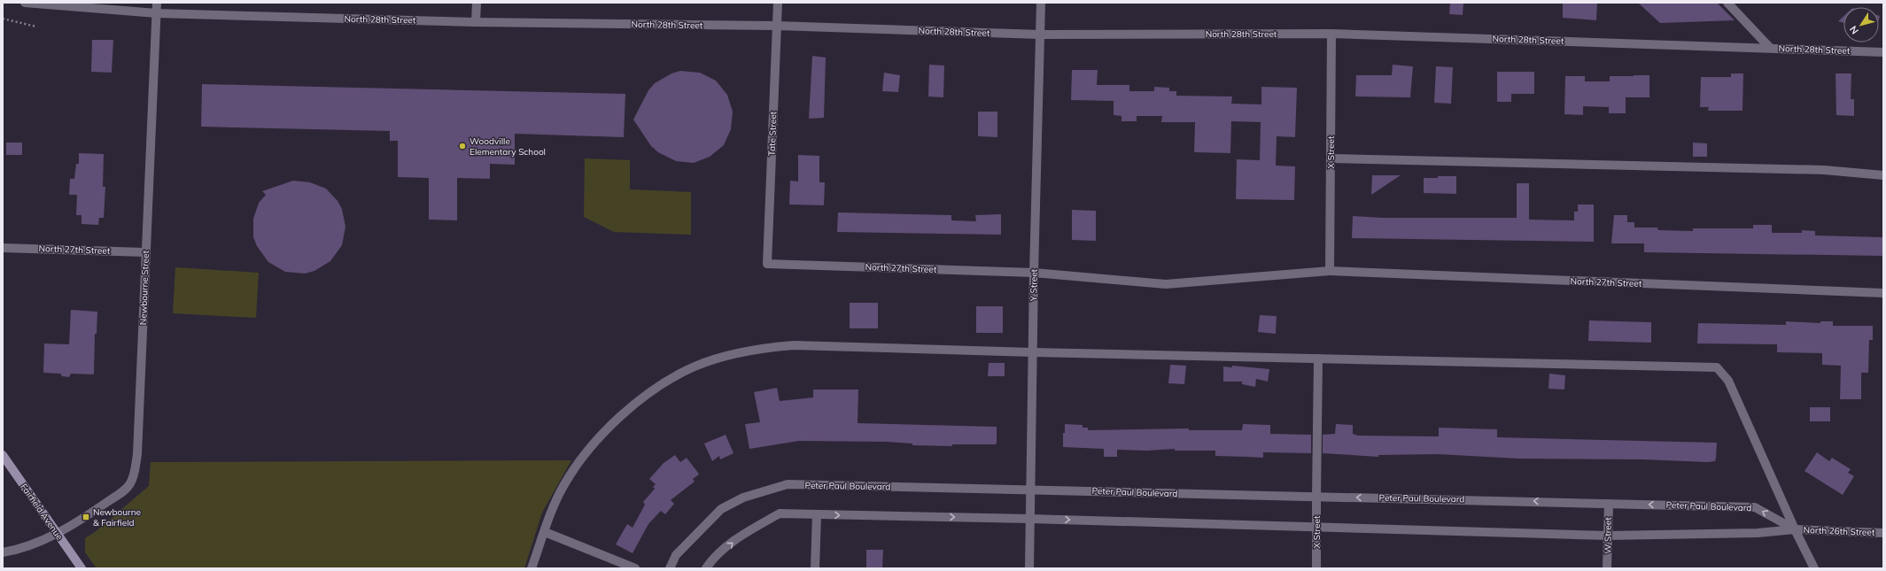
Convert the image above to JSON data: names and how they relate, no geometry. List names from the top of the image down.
{
  "streets": {
    "main road": ["Fairfield Avenue"],
    "street": [
      "North 28th Street",
      "Tate Street",
      "X Street",
      "North 27th Street",
      "Y Street",
      "Newbourne Street",
      "Peter Paul Boulevard",
      "North 26th Street",
      "W Street"
    ]
  },
  "crossings": [
    ["North 28th Street", "Tate Street"],
    ["North 28th Street", "X Street"],
    ["North 28th Street", "Y Street"],
    ["North 28th Street", "Newbourne Street"],
    ["Tate Street", "North 27th Street"],
    ["X Street", "North 27th Street"],
    ["X Street", "Peter Paul Boulevard"],
    ["North 27th Street", "Y Street"],
    ["North 27th Street", "Newbourne Street"],
    ["Y Street", "Peter Paul Boulevard"],
    ["Newbourne Street", "Fairfield Avenue"],
    ["Peter Paul Boulevard", "North 26th Street"],
    ["Peter Paul Boulevard", "W Street"]
  ],
  "places": {
    "other": ["Woodville Elementary School"],
    "transit": ["Newbourne & Fairfield"]
  },
  "north": "bottom left"
}
